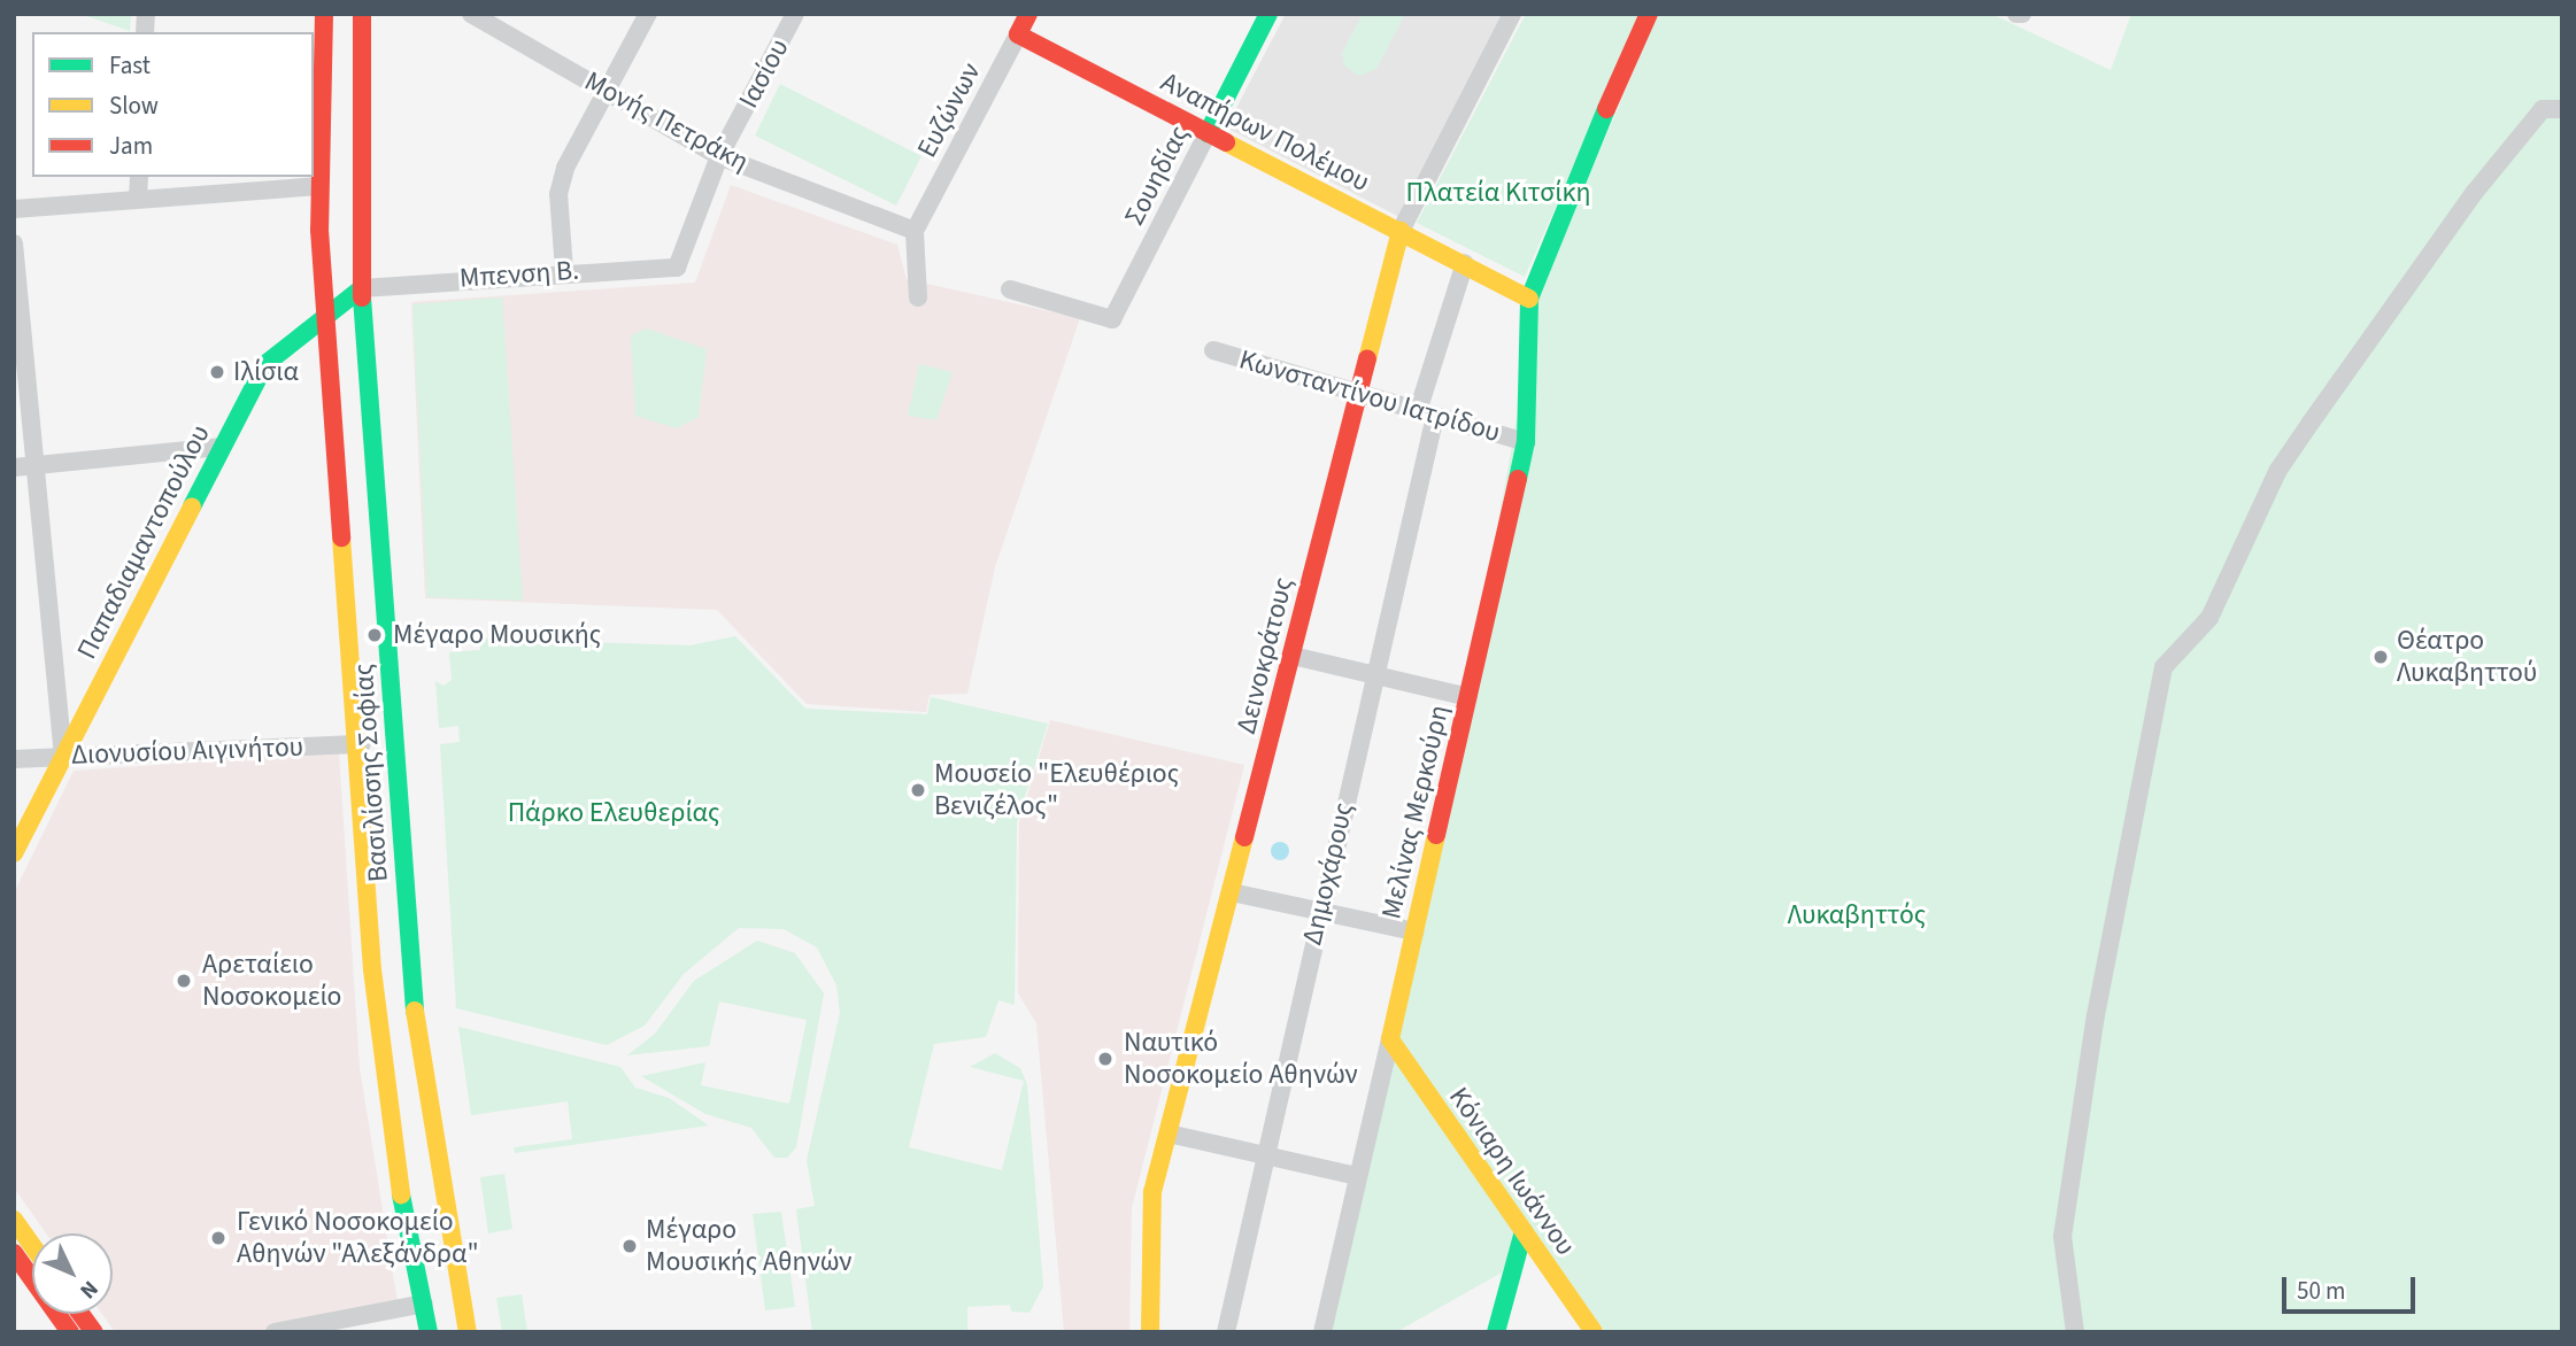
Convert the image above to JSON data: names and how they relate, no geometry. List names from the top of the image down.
{
  "streets": {
    "street": [
      "Ιασίου",
      "Ευζώνων",
      "Μονής Πετράκη",
      "Αναπήρων Πολέμου",
      "Σουηδίας",
      "Μπενση Β.",
      "Κωνσταντίνου Ιατρίδου",
      "Παπαδιαμαντοπούλου",
      "Δεινοκράτους",
      "Διονυσίου Αιγινήτου",
      "Βασιλίσσης Σοφίας",
      "Μελίνας Μερκούρη",
      "Δημοχάρους",
      "Κόνιαρη Ιωάννου"
    ]
  },
  "crossings": [
    ["Ιασίου", "Μονής Πετράκη"],
    ["Ιασίου", "Μπενση Β."],
    ["Ευζώνων", "Μονής Πετράκη"],
    ["Ευζώνων", "Αναπήρων Πολέμου"],
    ["Αναπήρων Πολέμου", "Σουηδίας"],
    ["Αναπήρων Πολέμου", "Δεινοκράτους"],
    ["Αναπήρων Πολέμου", "Μελίνας Μερκούρη"],
    ["Αναπήρων Πολέμου", "Δημοχάρους"],
    ["Μπενση Β.", "Παπαδιαμαντοπούλου"],
    ["Μπενση Β.", "Βασιλίσσης Σοφίας"],
    ["Κωνσταντίνου Ιατρίδου", "Δεινοκράτους"],
    ["Κωνσταντίνου Ιατρίδου", "Μελίνας Μερκούρη"],
    ["Κωνσταντίνου Ιατρίδου", "Δημοχάρους"],
    ["Παπαδιαμαντοπούλου", "Διονυσίου Αιγινήτου"],
    ["Παπαδιαμαντοπούλου", "Βασιλίσσης Σοφίας"],
    ["Διονυσίου Αιγινήτου", "Βασιλίσσης Σοφίας"],
    ["Μελίνας Μερκούρη", "Κόνιαρη Ιωάννου"]
  ],
  "parks": ["Πλατεία Κιτσίκη", "Πάρκο Ελευθερίας", "Λυκαβηττός"],
  "places": [
    "Ιλίσια",
    "Μέγαρο Μουσικής",
    "Θέατρο Λυκαβηττού",
    "Μουσείο \"Ελευθέριος Βενιζέλος\"",
    "Αρεταίειο Νοσοκομείο",
    "Ναυτικό Νοσοκομείο Αθηνών",
    "Γενικό Νοσοκομείο Αθηνών \"Αλεξάνδρα\"",
    "Μέγαρο Μουσικής Αθηνών"
  ],
  "legend": ["Fast", "Slow", "Jam"],
  "scale_bar": "50 m",
  "north": "bottom right"
}
